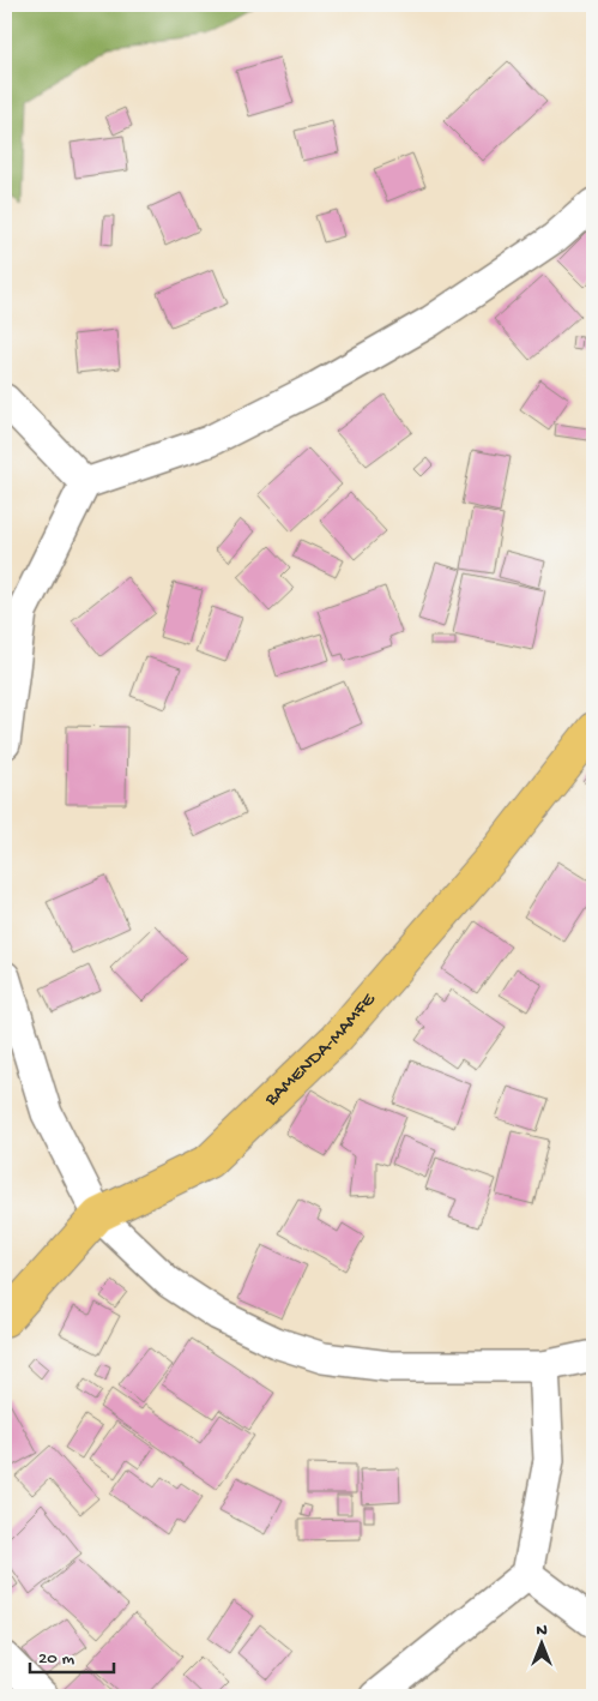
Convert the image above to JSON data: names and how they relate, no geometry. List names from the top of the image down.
{
  "streets": {
    "highway": ["BAMENDA-MAMFE"]
  },
  "scale_bar": "20 m",
  "north": "top"
}
